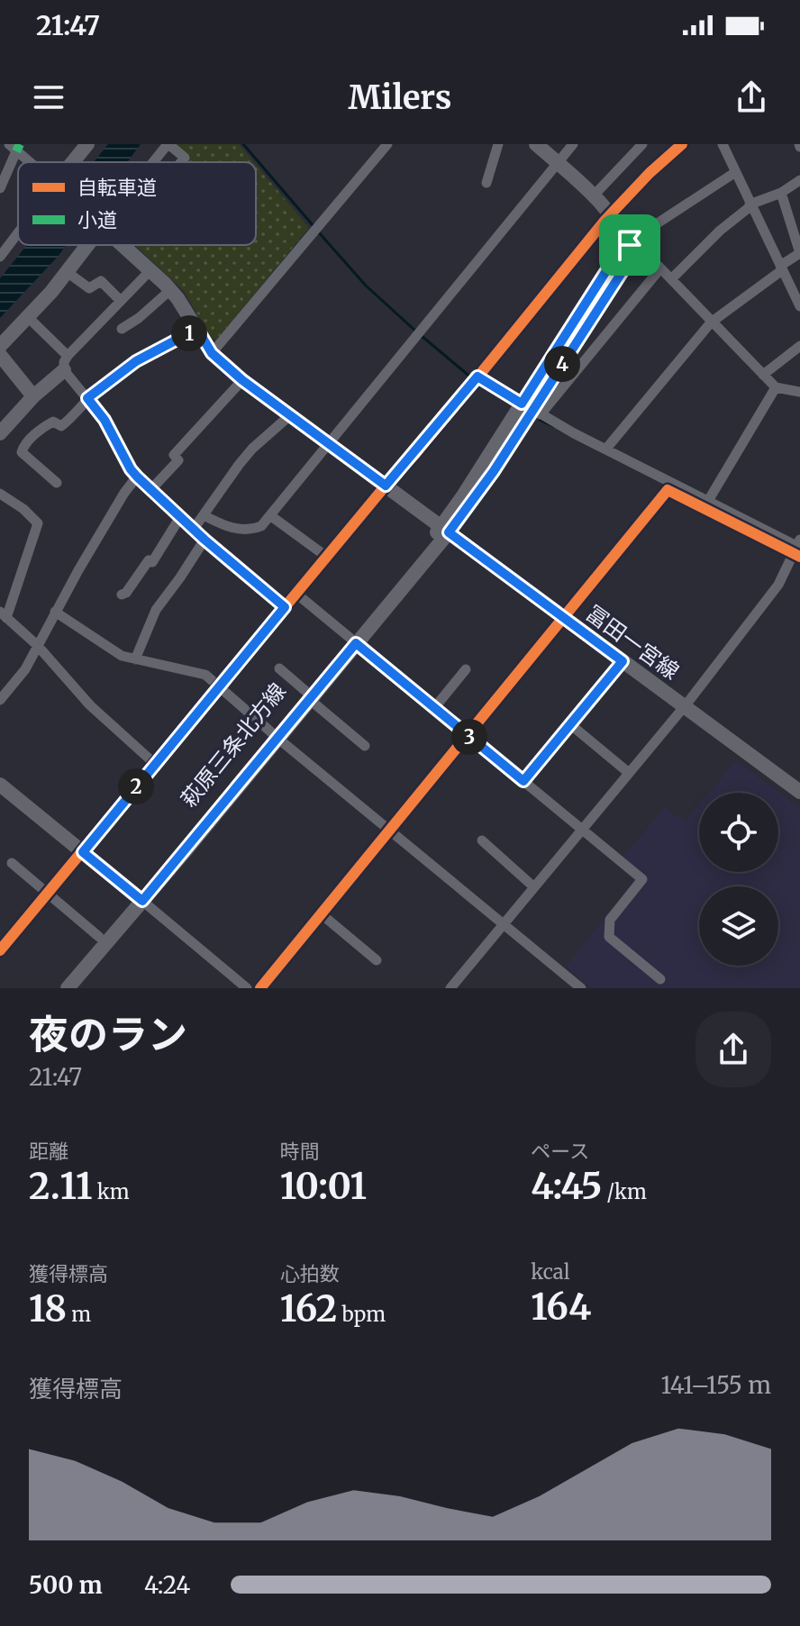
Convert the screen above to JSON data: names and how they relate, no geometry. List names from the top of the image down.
{
  "streets": {
    "main road": ["冨田一宮線", "萩原三条北方線"]
  },
  "crossings": [
    ["冨田一宮線", "萩原三条北方線"]
  ],
  "legend": ["自転車道", "小道"],
  "page": {
    "status": "21:47",
    "header": "Milers",
    "pins": [
      "1",
      "4",
      "3",
      "2"
    ],
    "heading": ["夜のラン", "21:47"],
    "stats": [
      ["距離", "2.11 km"],
      ["時間", "10:01"],
      ["ペース", "4:45 /km"],
      ["獲得標高", "18 m"],
      ["心拍数", "162 bpm"],
      ["kcal", "164"]
    ],
    "chart": ["獲得標高", "141–155 m"],
    "list": [
      {
        "name": "500 m",
        "note": "4:24"
      }
    ]
  }
}
